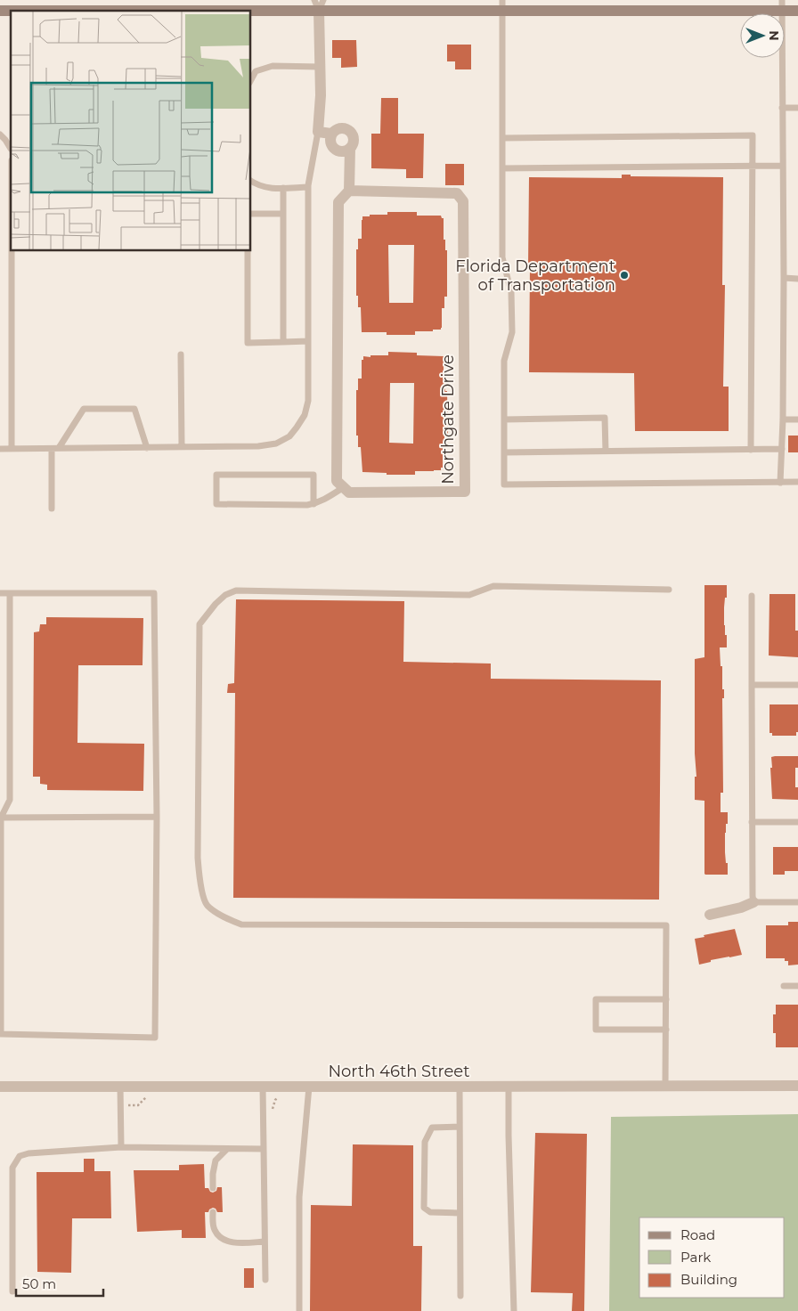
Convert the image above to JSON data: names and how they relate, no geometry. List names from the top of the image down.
{
  "streets": {
    "street": ["Northgate Drive", "North 46th Street"]
  },
  "places": ["Florida Department of Transportation"],
  "legend": ["Road", "Park", "Building"],
  "scale_bar": "50 m",
  "north": "right"
}
